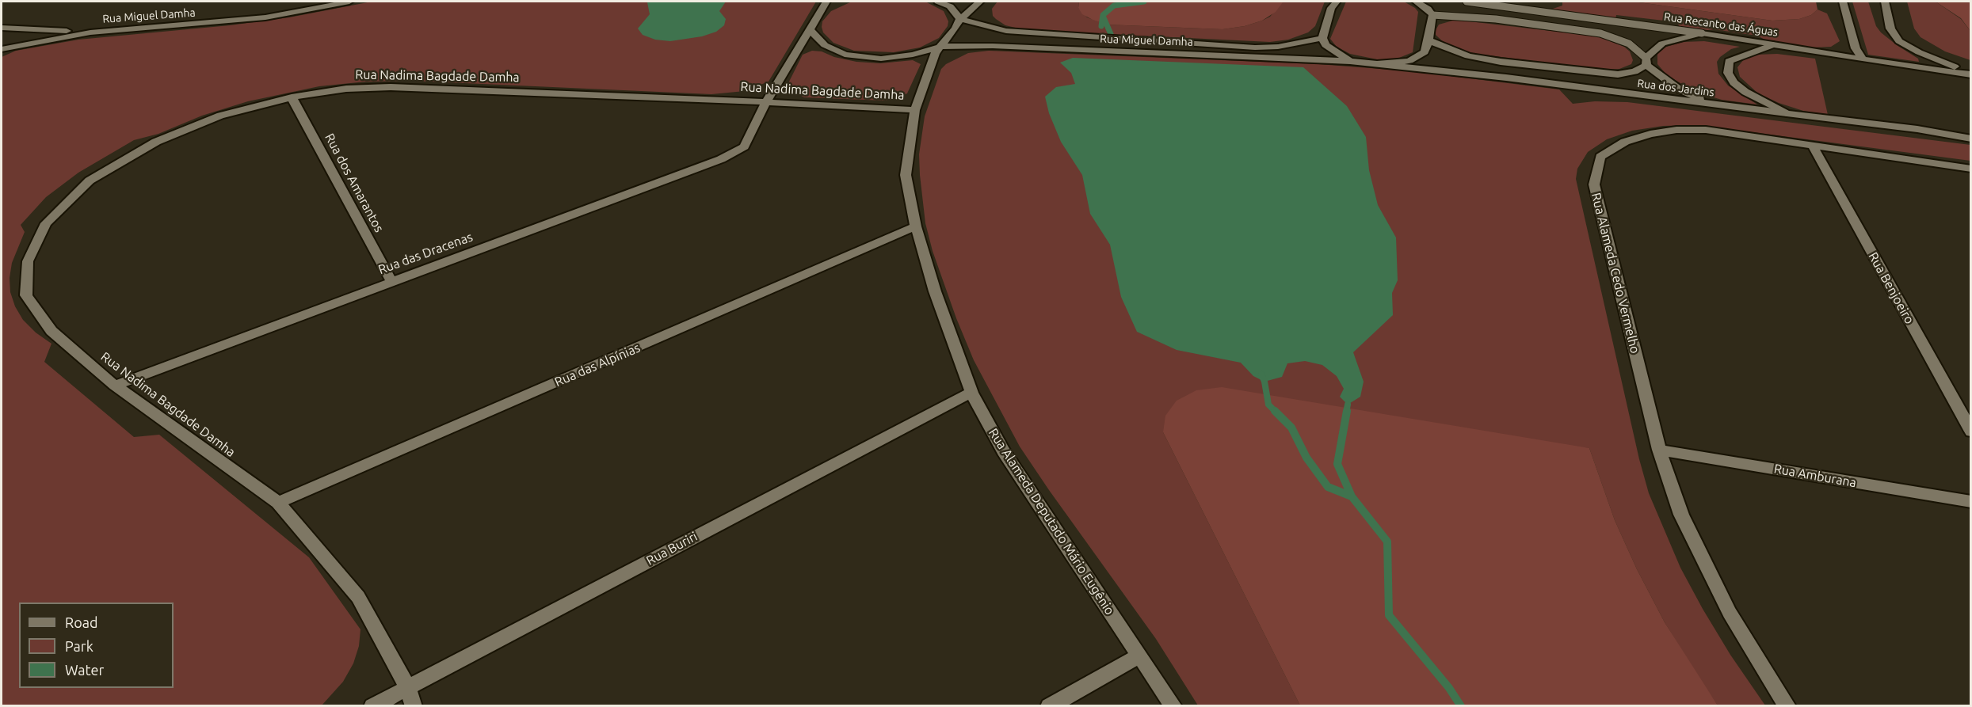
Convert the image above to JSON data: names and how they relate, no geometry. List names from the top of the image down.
{
  "streets": {
    "street": [
      "Rua Miguel Damha",
      "Rua Recanto das Águas",
      "Rua Nadima Bagdade Damha",
      "Rua dos Jardins",
      "Rua dos Amarantos",
      "Rua das Dracenas",
      "Rua Alameda Cedo Vermelho",
      "Rua Benjoeiro",
      "Rua das Alpínias",
      "Rua Amburana",
      "Rua Alameda Deputado Mário Eugênio",
      "Rua Buriri"
    ]
  },
  "crossings": [
    ["Rua Miguel Damha", "Rua dos Jardins"],
    ["Rua Miguel Damha", "Rua Alameda Deputado Mário Eugênio"],
    ["Rua Nadima Bagdade Damha", "Rua dos Amarantos"],
    ["Rua Nadima Bagdade Damha", "Rua das Dracenas"],
    ["Rua Nadima Bagdade Damha", "Rua das Alpínias"],
    ["Rua Nadima Bagdade Damha", "Rua Alameda Deputado Mário Eugênio"],
    ["Rua Nadima Bagdade Damha", "Rua Buriri"],
    ["Rua dos Amarantos", "Rua das Dracenas"],
    ["Rua Alameda Cedo Vermelho", "Rua Benjoeiro"],
    ["Rua Alameda Cedo Vermelho", "Rua Amburana"],
    ["Rua das Alpínias", "Rua Alameda Deputado Mário Eugênio"],
    ["Rua Alameda Deputado Mário Eugênio", "Rua Buriri"]
  ],
  "legend": ["Road", "Park", "Water"]
}
